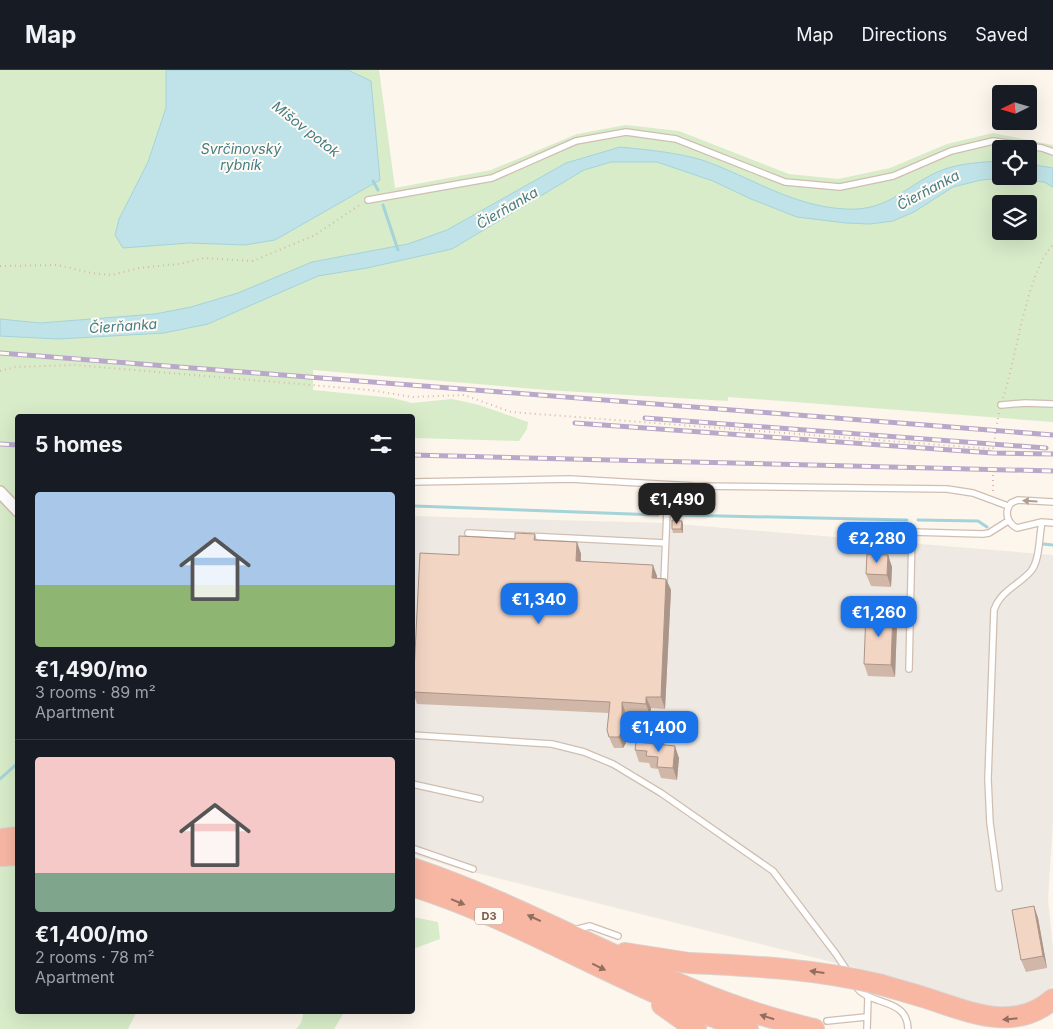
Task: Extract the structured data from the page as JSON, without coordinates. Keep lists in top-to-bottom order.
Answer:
{
  "streets": {
    "highway": ["D3"]
  },
  "water": ["Mišov potok", "Svrčinovský rybník", "Čierňanka"],
  "north": "left",
  "page": {
    "header": "Map",
    "nav": ["Map", "Directions", "Saved"],
    "heading": "5 homes",
    "list": [
      {
        "name": "€1,490/mo",
        "note": "3 rooms · 89 m² · Apartment"
      },
      {
        "name": "€1,400/mo",
        "note": "2 rooms · 78 m² · Apartment"
      }
    ],
    "price": [
      "€1,490",
      "€2,280",
      "€1,340",
      "€1,260",
      "€1,400"
    ]
  }
}
